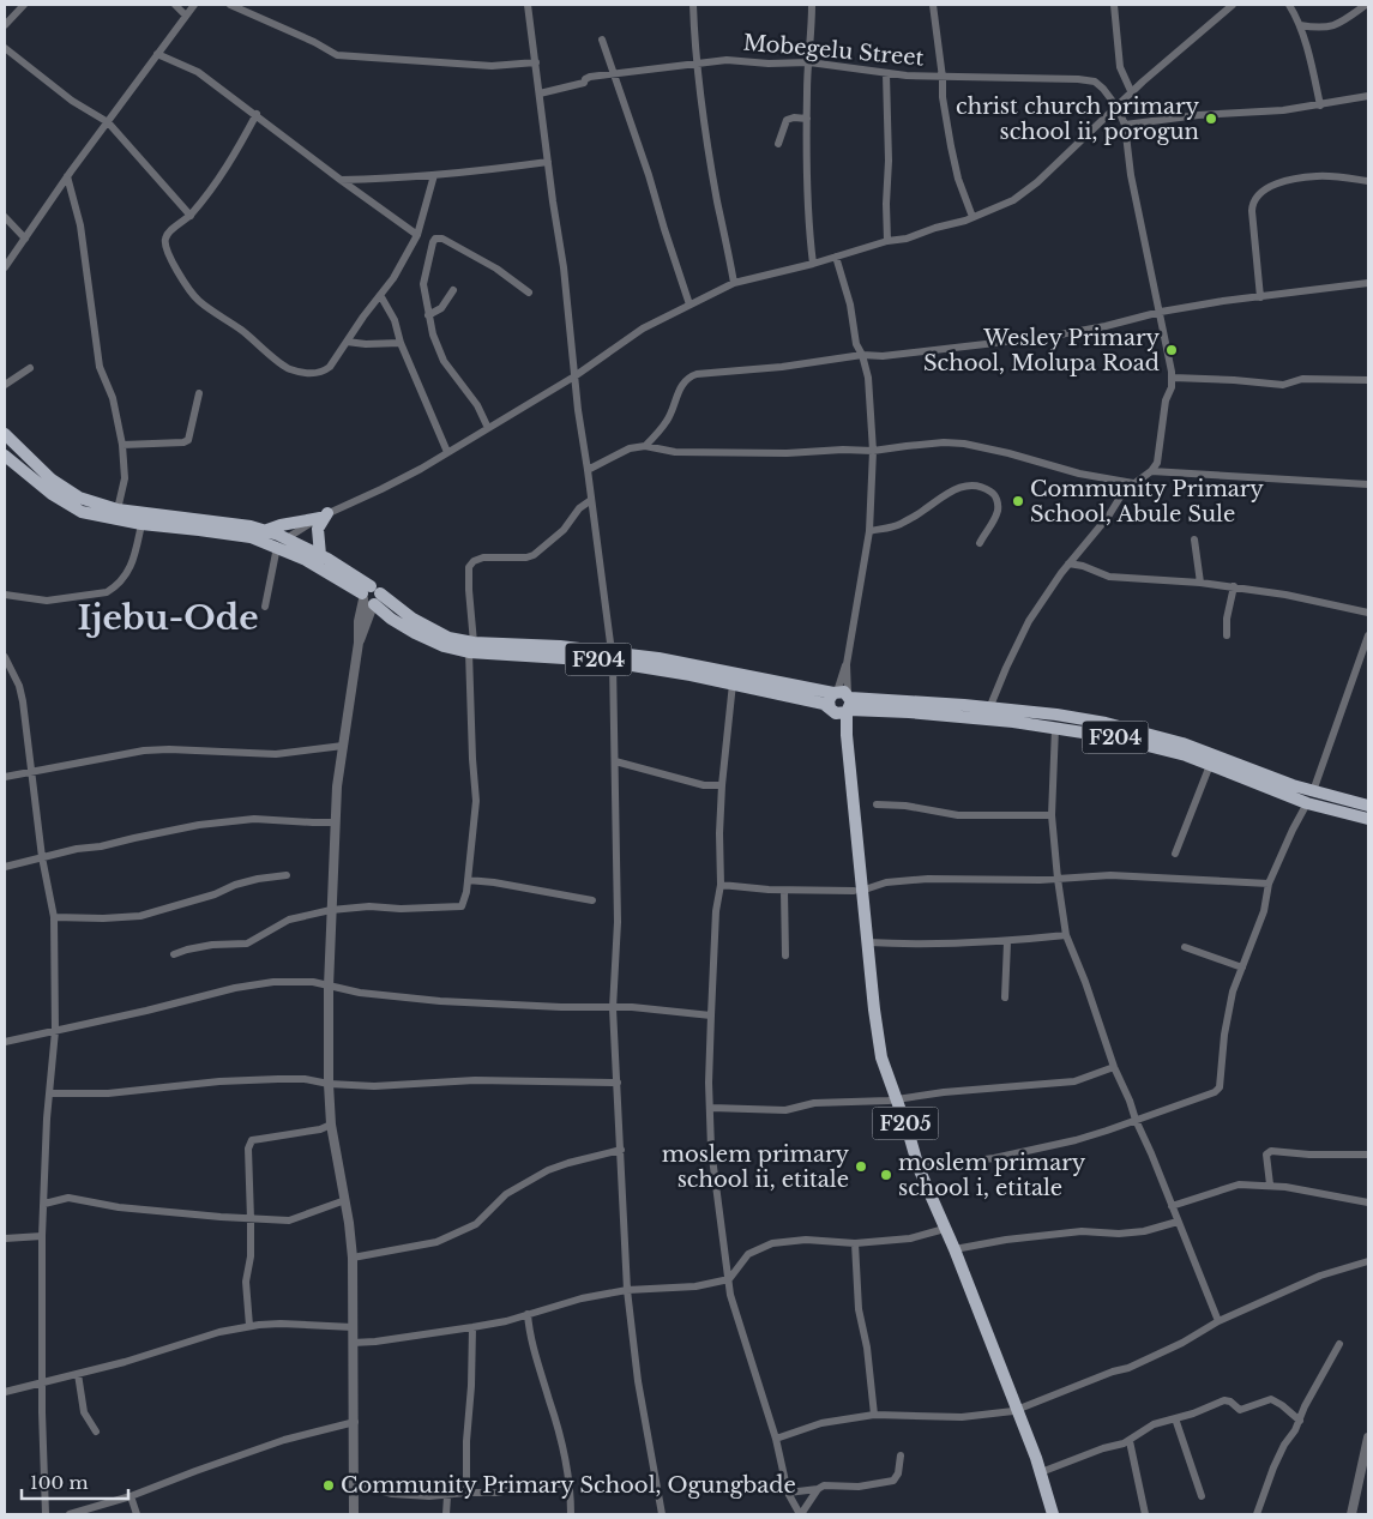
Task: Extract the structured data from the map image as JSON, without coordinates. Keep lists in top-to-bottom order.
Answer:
{
  "streets": {
    "main road": ["F204", "F205"],
    "street": ["Mobegelu Street"]
  },
  "crossings": [
    ["F204", "F205"]
  ],
  "districts": ["Ijebu-Ode"],
  "places": [
    "christ church primary school ii, porogun",
    "Wesley Primary School, Molupa Road",
    "Community Primary School, Abule Sule",
    "moslem primary school ii, etitale",
    "moslem primary school i, etitale",
    "Community Primary School, Ogungbade"
  ],
  "scale_bar": "100 m"
}
